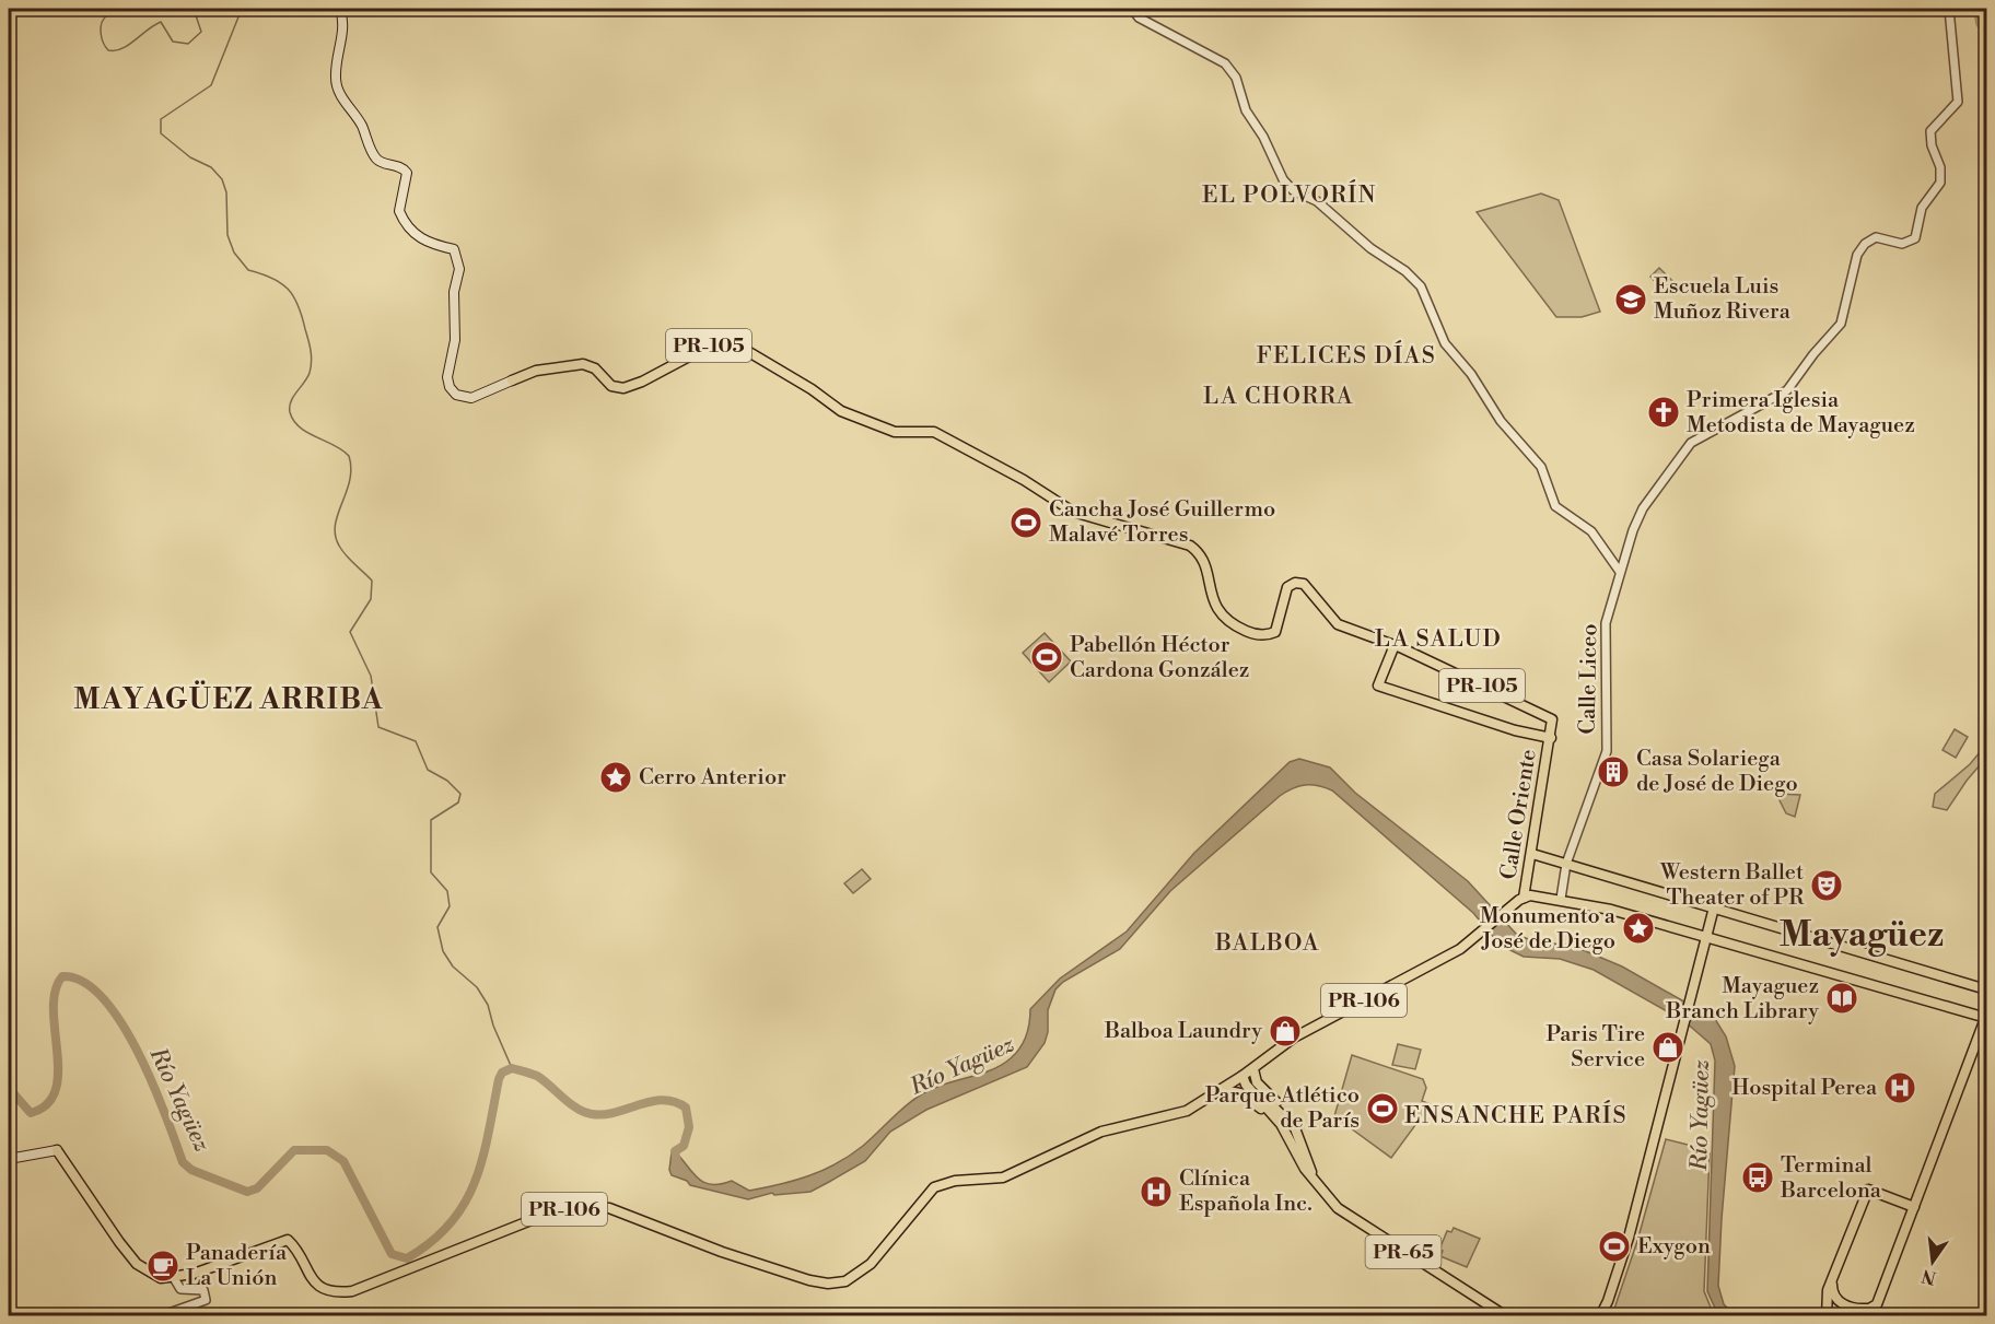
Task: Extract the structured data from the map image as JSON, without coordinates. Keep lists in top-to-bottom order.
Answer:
{
  "streets": {
    "main road": [
      "PR-105",
      "Calle Oriente",
      "PR-106",
      "PR-65"
    ],
    "street": ["Calle Liceo"]
  },
  "crossings": [
    ["PR-105", "Calle Oriente"],
    ["Calle Oriente", "PR-106"],
    ["PR-106", "PR-65"]
  ],
  "districts": [
    "EL POLVORÍN",
    "FELICES DÍAS",
    "LA CHORRA",
    "LA SALUD",
    "MAYAGÜEZ ARRIBA",
    "Mayagüez",
    "BALBOA",
    "ENSANCHE PARÍS"
  ],
  "water": ["Río Yagüez"],
  "places": {
    "school or university": ["Escuela Luis Muñoz Rivera"],
    "church": ["Primera Iglesia Metodista de Mayaguez"],
    "sports": [
      "Cancha José Guillermo Malavé Torres",
      "Pabellón Héctor Cardona González",
      "Parque Atlético de París",
      "Exygon"
    ],
    "building": ["Casa Solariega de José de Diego"],
    "place": ["Cerro Anterior", "Monumento a José de Diego"],
    "theatre": ["Western Ballet Theater of PR"],
    "library": ["Mayaguez Branch Library"],
    "shop": ["Balboa Laundry", "Paris Tire Service"],
    "hospital": ["Hospital Perea", "Clínica Española Inc."],
    "bus stop": ["Terminal Barcelona"],
    "cafe": ["Panadería La Unión"]
  },
  "north": "bottom"
}
